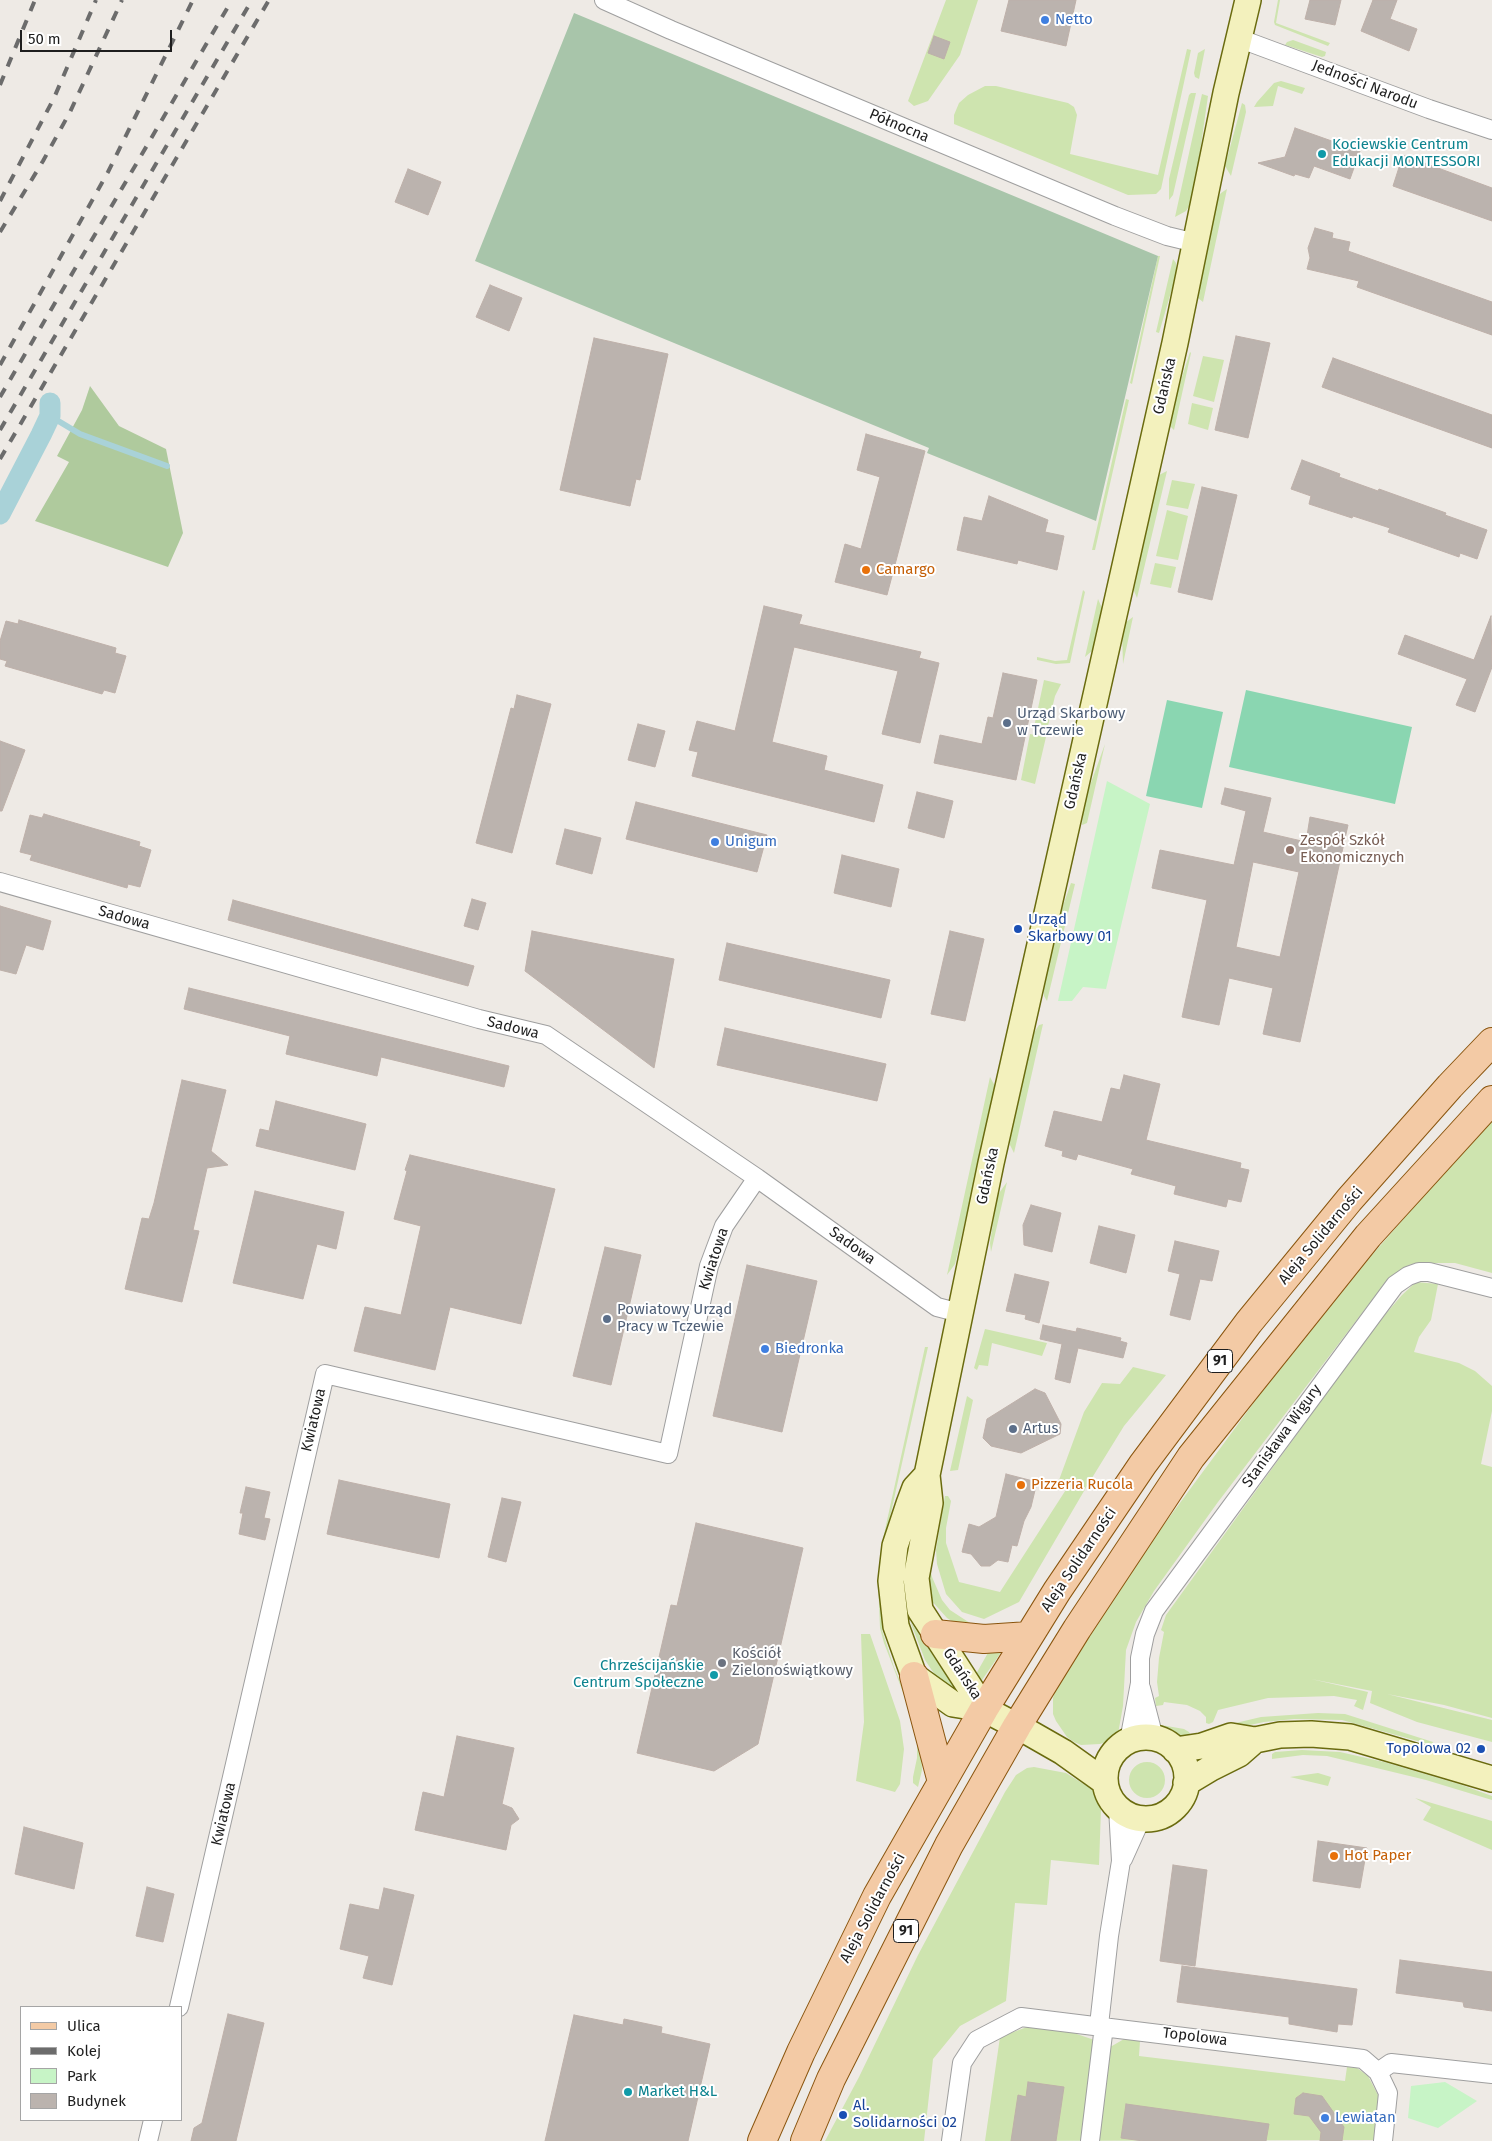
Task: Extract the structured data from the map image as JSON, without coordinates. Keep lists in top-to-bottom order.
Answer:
{
  "streets": {
    "main road": ["Aleja Solidarności", "91"],
    "street": [
      "Jedności Narodu",
      "Północna",
      "Gdańska",
      "Sadowa",
      "Kwiatowa",
      "Stanisława Wigury",
      "Topolowa"
    ]
  },
  "crossings": [
    ["Jedności Narodu", "Gdańska"],
    ["Północna", "Gdańska"],
    ["Gdańska", "Sadowa"],
    ["Gdańska", "Aleja Solidarności"],
    ["Sadowa", "Kwiatowa"]
  ],
  "places": [
    "Netto",
    "Kociewskie Centrum Edukacji MONTESSORI",
    "Camargo",
    "Urząd Skarbowy w Tczewie",
    "Unigum",
    "Zespół Szkół Ekonomicznych",
    "Urząd Skarbowy 01",
    "Powiatowy Urząd Pracy w Tczewie",
    "Biedronka",
    "Artus",
    "Pizzeria Rucola",
    "Kościół Zielonoświątkowy",
    "Chrześcijańskie Centrum Społeczne",
    "Topolowa 02",
    "Hot Paper",
    "Market H&L",
    "Al. Solidarności 02",
    "Lewiatan"
  ],
  "legend": [
    "Ulica",
    "Kolej",
    "Park",
    "Budynek"
  ],
  "scale_bar": "50 m"
}
